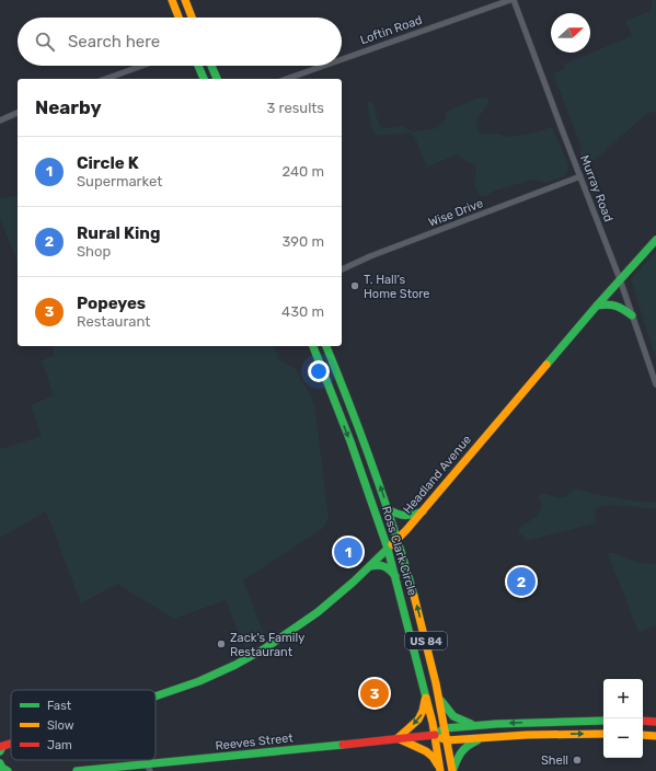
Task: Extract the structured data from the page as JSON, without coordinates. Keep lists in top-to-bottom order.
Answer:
{
  "streets": {
    "main road": [
      "Headland Avenue",
      "Ross Clark Circle",
      "US 84",
      "Reeves Street"
    ],
    "street": ["Loftin Road", "Murray Road", "Wise Drive"]
  },
  "crossings": [
    ["Murray Road", "Wise Drive"],
    ["Murray Road", "Headland Avenue"],
    ["Headland Avenue", "Ross Clark Circle"],
    ["Ross Clark Circle", "Reeves Street"]
  ],
  "places": ["T. Hall’s Home Store", "Zack's Family Restaurant", "Shell"],
  "legend": ["Fast", "Slow", "Jam"],
  "north": "right",
  "page": {
    "search": "Search here",
    "heading": ["Nearby", "3 results"],
    "list": [
      {
        "mark": "1",
        "name": "Circle K",
        "note": "Supermarket",
        "value": "240 m"
      },
      {
        "mark": "2",
        "name": "Rural King",
        "note": "Shop",
        "value": "390 m"
      },
      {
        "mark": "3",
        "name": "Popeyes",
        "note": "Restaurant",
        "value": "430 m"
      }
    ],
    "pins": ["1", "2", "3"],
    "map_buttons": ["+", "−"]
  }
}
